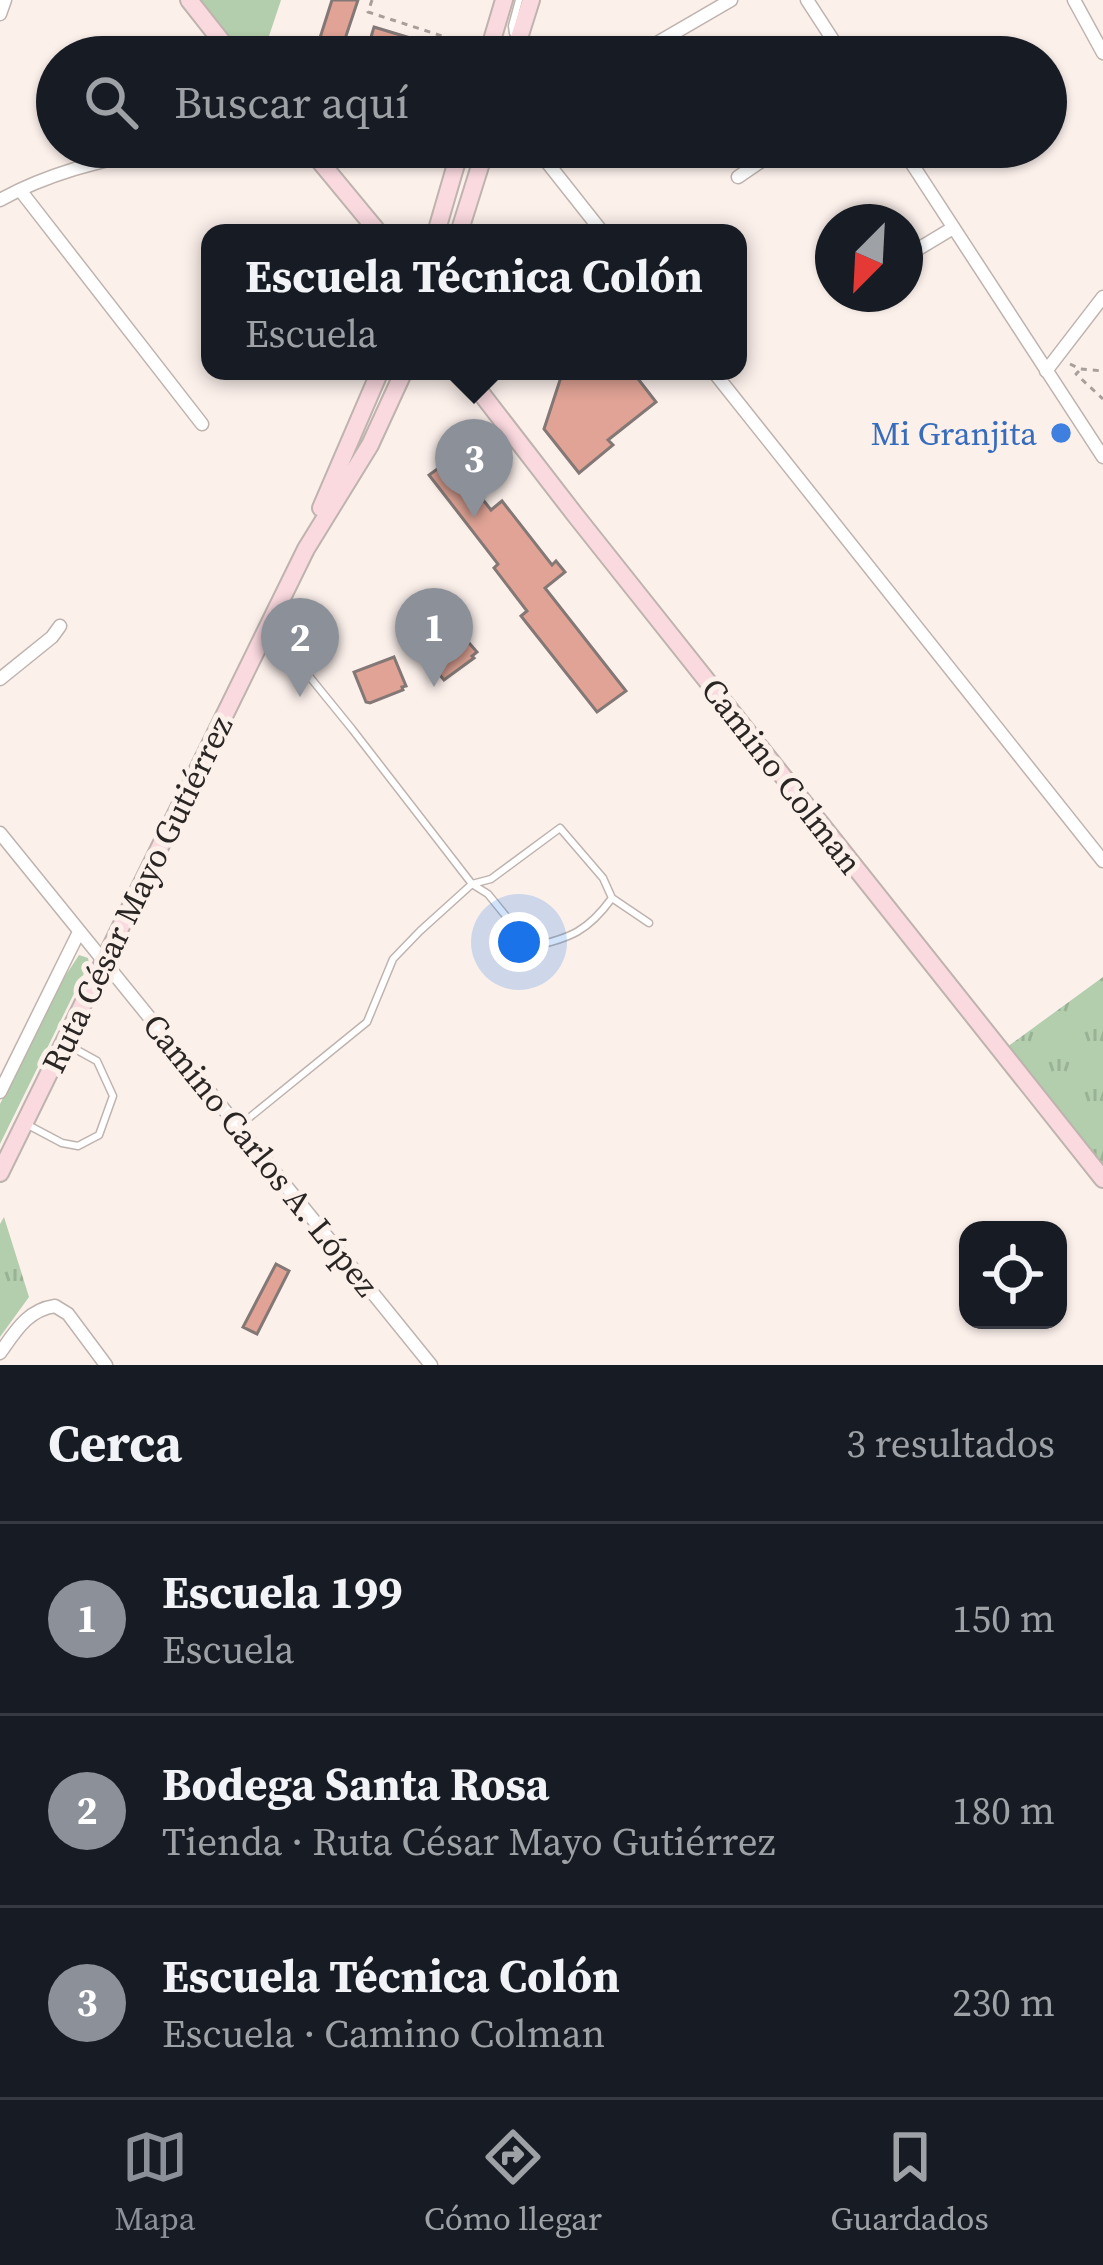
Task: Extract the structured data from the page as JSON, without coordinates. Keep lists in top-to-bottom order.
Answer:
{
  "streets": {
    "main road": ["Camino Colman", "Ruta César Mayo Gutiérrez"],
    "street": ["Camino Carlos A. López"]
  },
  "crossings": [
    ["Ruta César Mayo Gutiérrez", "Camino Carlos A. López"]
  ],
  "places": ["Mi Granjita"],
  "north": "bottom left",
  "page": {
    "search": "Buscar aquí",
    "popup": ["Escuela Técnica Colón", "Escuela"],
    "pins": ["3", "1", "2"],
    "heading": ["Cerca", "3 resultados"],
    "list": [
      {
        "mark": "1",
        "name": "Escuela 199",
        "note": "Escuela",
        "value": "150 m"
      },
      {
        "mark": "2",
        "name": "Bodega Santa Rosa",
        "note": "Tienda · Ruta César Mayo Gutiérrez",
        "value": "180 m"
      },
      {
        "mark": "3",
        "name": "Escuela Técnica Colón",
        "note": "Escuela · Camino Colman",
        "value": "230 m"
      }
    ],
    "nav": ["Mapa", "Cómo llegar", "Guardados"]
  }
}
